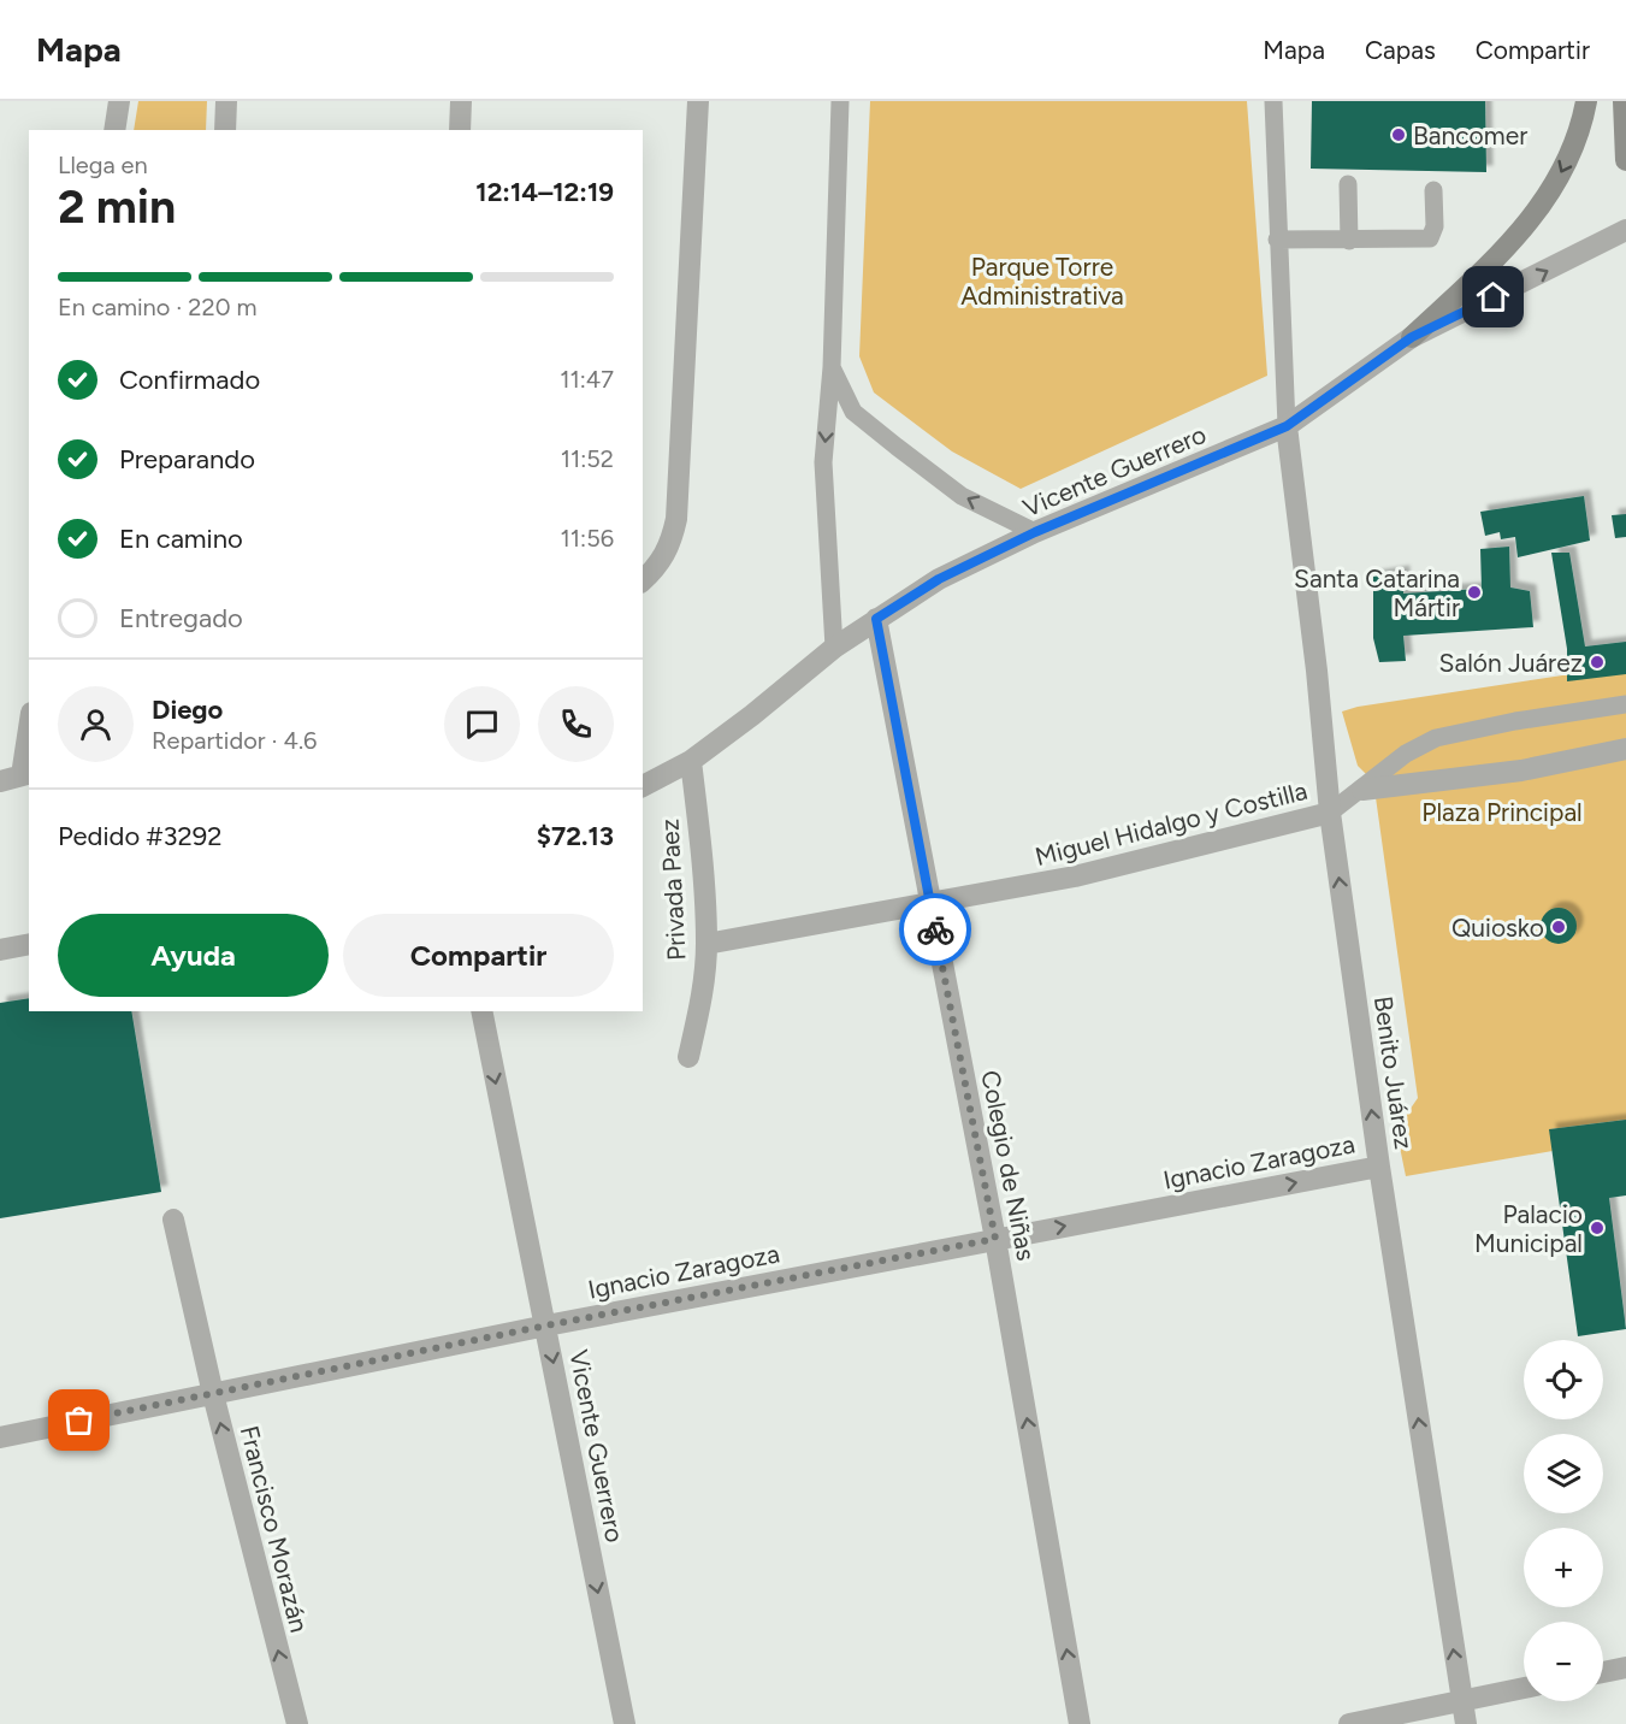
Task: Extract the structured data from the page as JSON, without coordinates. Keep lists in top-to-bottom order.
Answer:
{
  "streets": {
    "street": [
      "Vicente Guerrero",
      "Miguel Hidalgo y Costilla",
      "Privada Paez",
      "Benito Juárez",
      "Ignacio Zaragoza",
      "Colegio de Niñas",
      "Francisco Morazán"
    ]
  },
  "crossings": [
    ["Vicente Guerrero", "Privada Paez"],
    ["Vicente Guerrero", "Benito Juárez"],
    ["Vicente Guerrero", "Ignacio Zaragoza"],
    ["Vicente Guerrero", "Colegio de Niñas"],
    ["Miguel Hidalgo y Costilla", "Privada Paez"],
    ["Miguel Hidalgo y Costilla", "Benito Juárez"],
    ["Miguel Hidalgo y Costilla", "Colegio de Niñas"],
    ["Benito Juárez", "Ignacio Zaragoza"],
    ["Ignacio Zaragoza", "Colegio de Niñas"],
    ["Ignacio Zaragoza", "Francisco Morazán"]
  ],
  "one_way": ["Benito Juárez", "Colegio de Niñas", "Francisco Morazán"],
  "parks": ["Parque Torre Administrativa", "Plaza Principal"],
  "places": [
    "Bancomer",
    "Santa Catarina Mártir",
    "Salón Juárez",
    "Quiosko",
    "Palacio Municipal"
  ],
  "page": {
    "header": "Mapa",
    "nav": ["Mapa", "Capas", "Compartir"],
    "heading": ["2 min", "Llega en", "12:14–12:19"],
    "panel": [
      "Diego",
      "Repartidor · 4.6",
      "Pedido #3292",
      "$72.13"
    ],
    "bar": "En camino · 220 m",
    "list": [
      ["Confirmado", "11:47"],
      ["Preparando", "11:52"],
      ["En camino", "11:56"],
      "Entregado"
    ],
    "buttons": ["Ayuda", "Compartir"],
    "map_buttons": ["+", "−"]
  }
}
